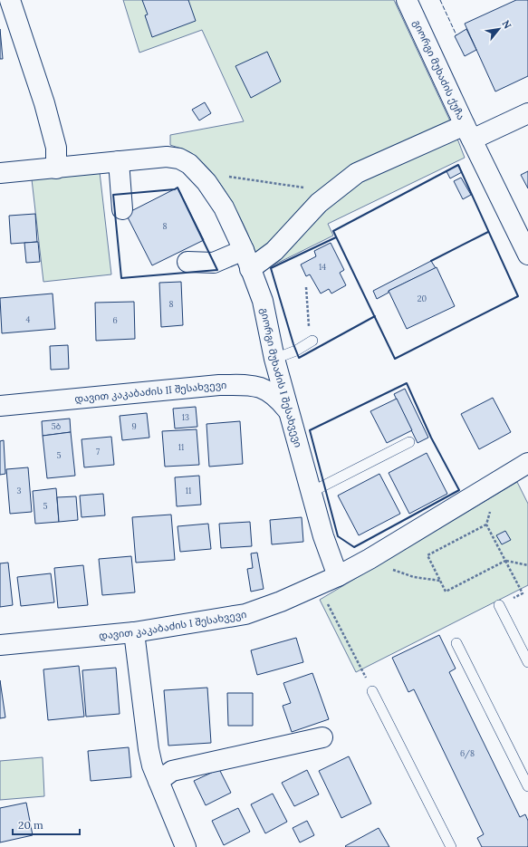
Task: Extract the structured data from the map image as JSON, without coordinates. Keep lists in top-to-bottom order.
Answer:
{
  "streets": {
    "street": [
      "გიორგი მუხაძის ქუჩა",
      "გიორგი მუხაძის I შესახვევი",
      "დავით კაკაბაძის II შესახვევი",
      "დავით კაკაბაძის I შესახვევი"
    ]
  },
  "crossings": [
    ["გიორგი მუხაძის I შესახვევი", "დავით კაკაბაძის II შესახვევი"],
    ["გიორგი მუხაძის I შესახვევი", "დავით კაკაბაძის I შესახვევი"]
  ],
  "house_numbers": [
    "8",
    "14",
    "20",
    "8",
    "4",
    "6",
    "13",
    "5ბ",
    "9",
    "11",
    "7",
    "5",
    "3",
    "11",
    "5",
    "6/8"
  ],
  "scale_bar": "20 m",
  "north": "top right"
}
